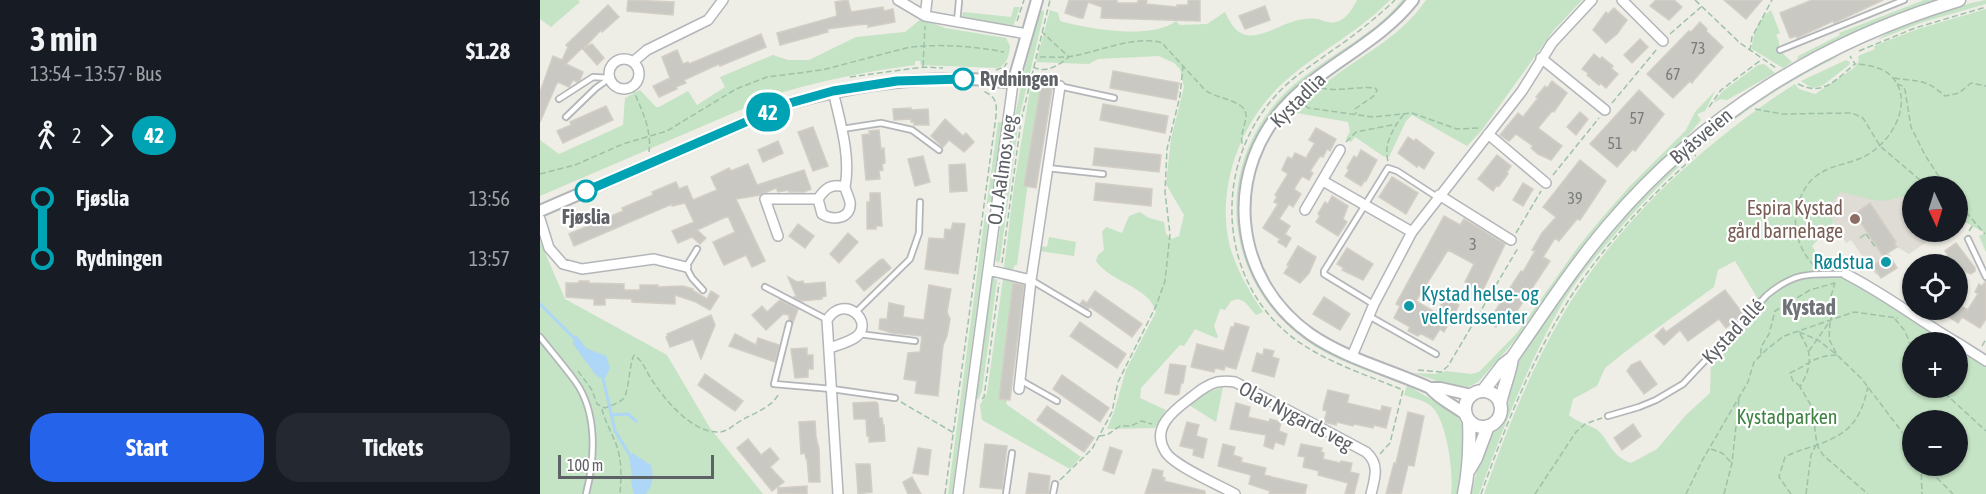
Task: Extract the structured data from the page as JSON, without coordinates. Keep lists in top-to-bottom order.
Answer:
{
  "streets": {
    "main road": ["Byåsveien"],
    "street": [
      "Kystadlia",
      "O.J. Aalmos veg",
      "Kystad allé",
      "Olav Nygards veg"
    ]
  },
  "crossings": [
    ["Kystadlia", "Byåsveien"]
  ],
  "districts": ["Kystad"],
  "parks": ["Kystadparken"],
  "places": [
    "Rydningen",
    "Fjøslia",
    "Espira Kystad gård barnehage",
    "Rødstua",
    "Kystad helse- og velferdssenter"
  ],
  "lines": ["bus line 42"],
  "house_numbers": [
    "73",
    "67",
    "57",
    "51",
    "39",
    "3"
  ],
  "scale_bar": "100 m",
  "north": "bottom",
  "page": {
    "heading": ["3 min", "13:54 – 13:57 · Bus", "$1.28"],
    "on_map": "42",
    "legs": ["2", "42"],
    "list": [
      {
        "name": "Fjøslia",
        "value": "13:56"
      },
      {
        "name": "Rydningen",
        "value": "13:57"
      }
    ],
    "map_buttons": ["+", "−"],
    "buttons": ["Start", "Tickets"],
    "scale": "100 m"
  }
}
